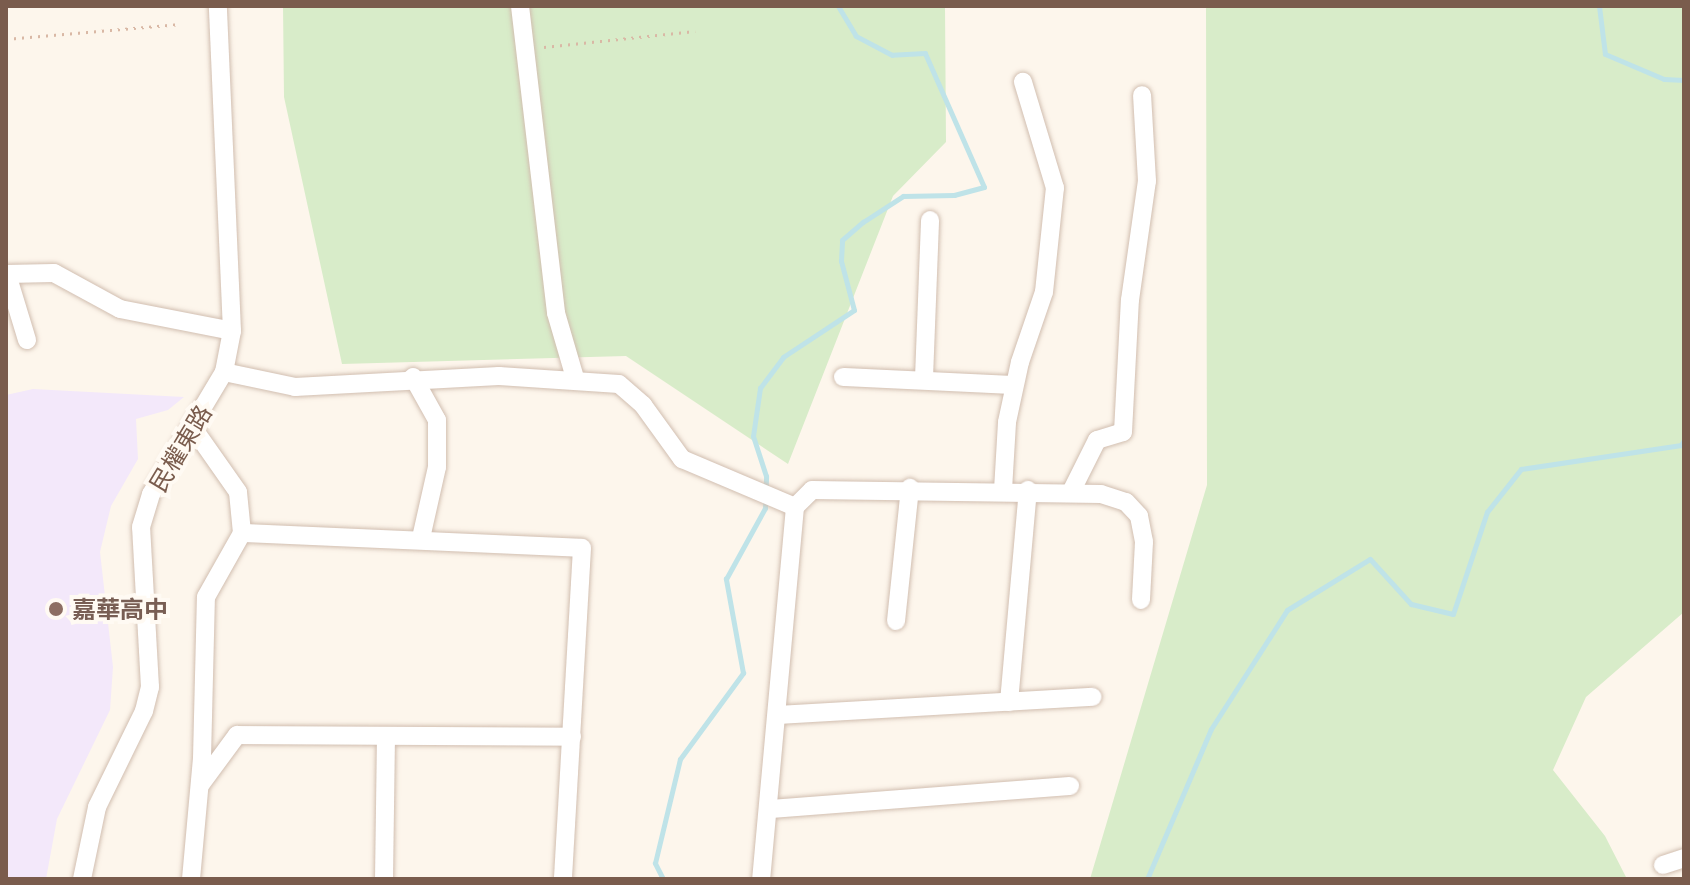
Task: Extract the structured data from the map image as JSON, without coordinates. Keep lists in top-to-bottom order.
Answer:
{
  "streets": {
    "street": ["民權東路"]
  },
  "places": ["嘉華高中"]
}
